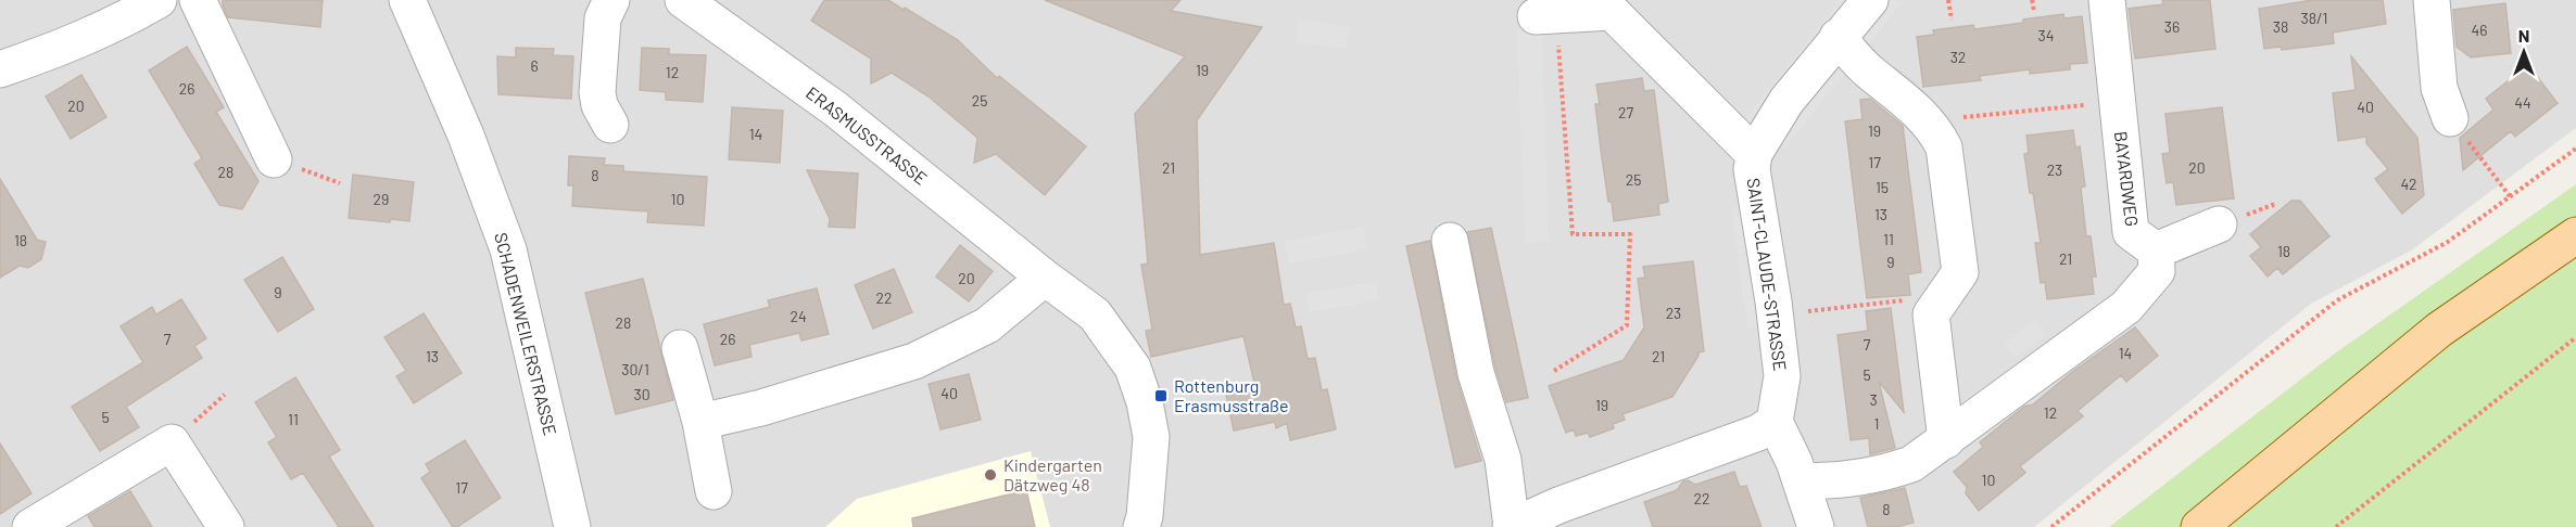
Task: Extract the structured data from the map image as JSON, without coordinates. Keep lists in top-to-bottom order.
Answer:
{
  "streets": {
    "street": [
      "ERASMUSSTRASSE",
      "BAYARDWEG",
      "SAINT-CLAUDE-STRASSE",
      "SCHADENWEILERSTRASSE"
    ]
  },
  "places": {
    "transit": ["Rottenburg Erasmusstraße"],
    "other": ["Kindergarten Dätzweg 48"]
  },
  "house_numbers": [
    "38/1",
    "36",
    "38",
    "46",
    "34",
    "32",
    "6",
    "19",
    "12",
    "26",
    "25",
    "44",
    "20",
    "40",
    "27",
    "19",
    "14",
    "17",
    "21",
    "20",
    "23",
    "28",
    "8",
    "25",
    "42",
    "15",
    "29",
    "10",
    "13",
    "11",
    "18",
    "18",
    "21",
    "9",
    "20",
    "9",
    "22",
    "23",
    "24",
    "28",
    "7",
    "26",
    "7",
    "14",
    "13",
    "21",
    "30/1",
    "5",
    "40",
    "30",
    "3",
    "19",
    "12",
    "5",
    "11",
    "1",
    "10",
    "17",
    "22",
    "8"
  ],
  "north": "top"
}
